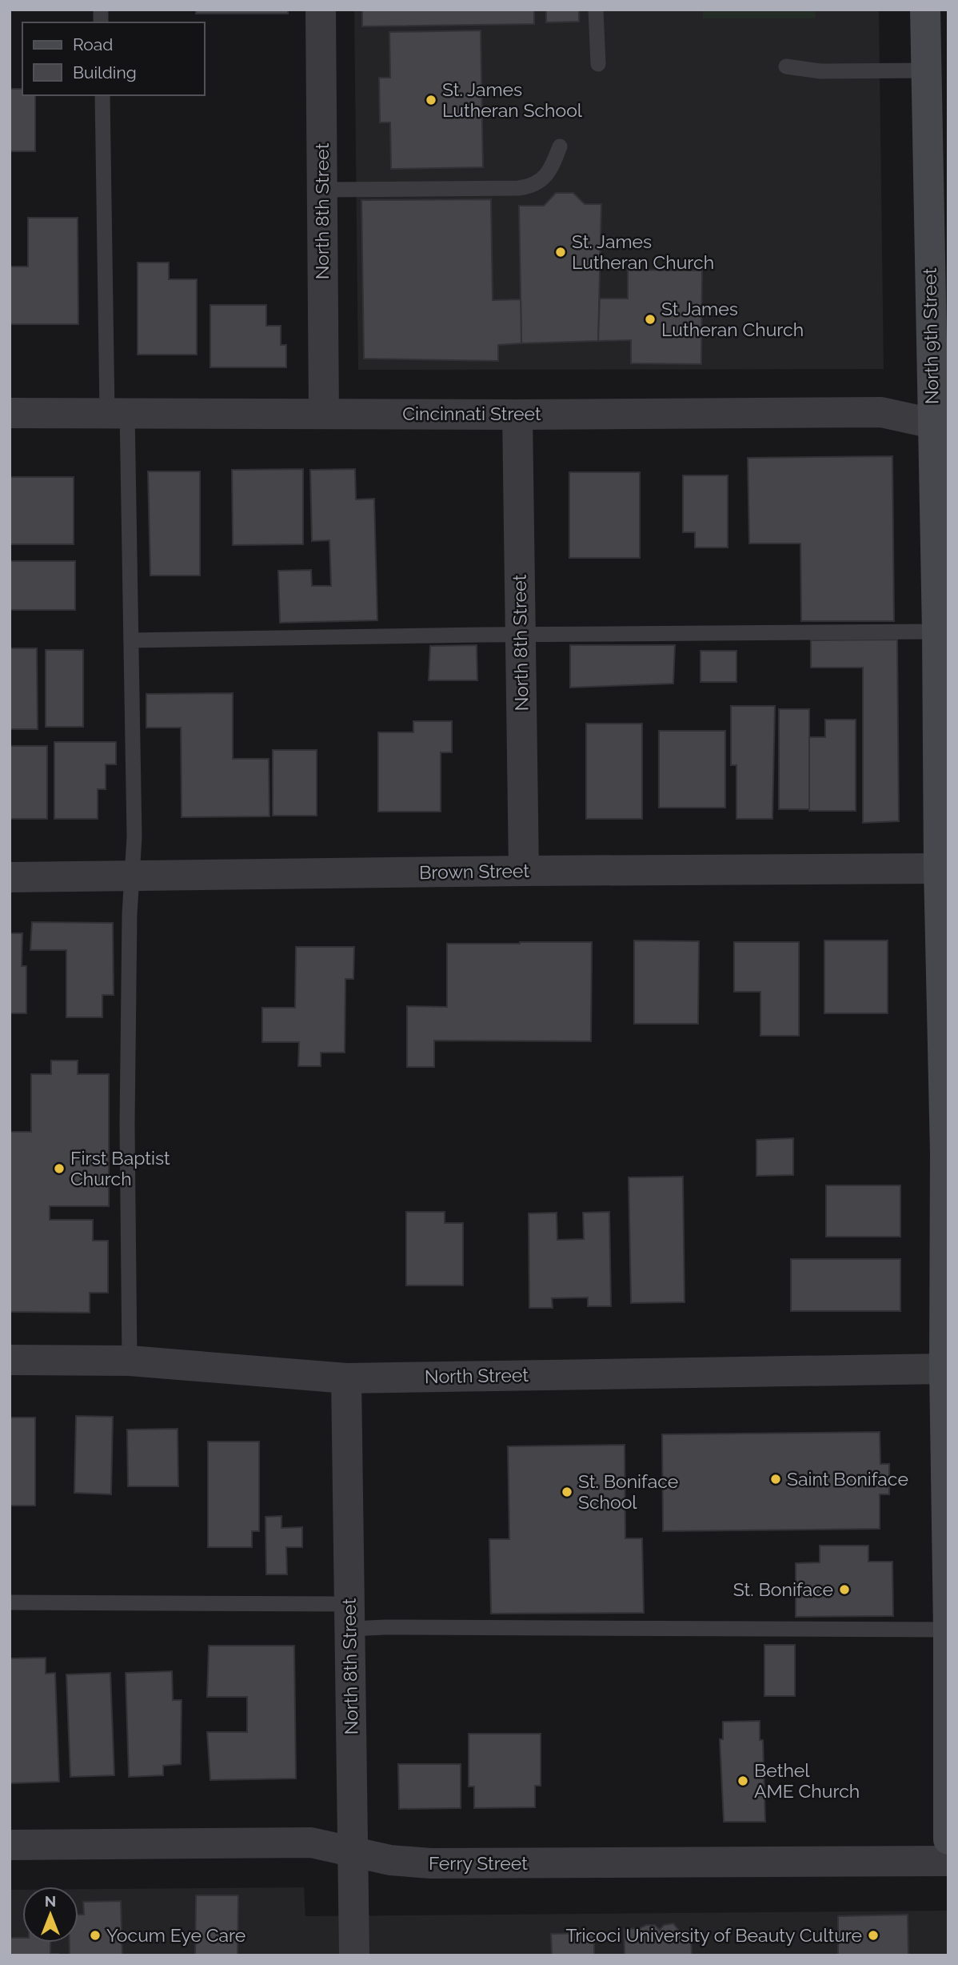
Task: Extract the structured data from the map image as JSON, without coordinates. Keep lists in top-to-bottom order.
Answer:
{
  "streets": {
    "main road": ["North 9th Street"],
    "street": [
      "North 8th Street",
      "Cincinnati Street",
      "Brown Street",
      "North Street",
      "Ferry Street"
    ]
  },
  "crossings": [
    ["North 8th Street", "Cincinnati Street"],
    ["North 8th Street", "Brown Street"],
    ["North 8th Street", "North Street"],
    ["North 8th Street", "Ferry Street"],
    ["North 9th Street", "Cincinnati Street"],
    ["North 9th Street", "Brown Street"],
    ["North 9th Street", "North Street"]
  ],
  "places": [
    "St. James Lutheran School",
    "St. James Lutheran Church",
    "St James Lutheran Church",
    "First Baptist Church",
    "Saint Boniface",
    "St. Boniface School",
    "St. Boniface",
    "Bethel AME Church",
    "Yocum Eye Care",
    "Tricoci University of Beauty Culture"
  ],
  "legend": ["Road", "Building"],
  "north": "top"
}
